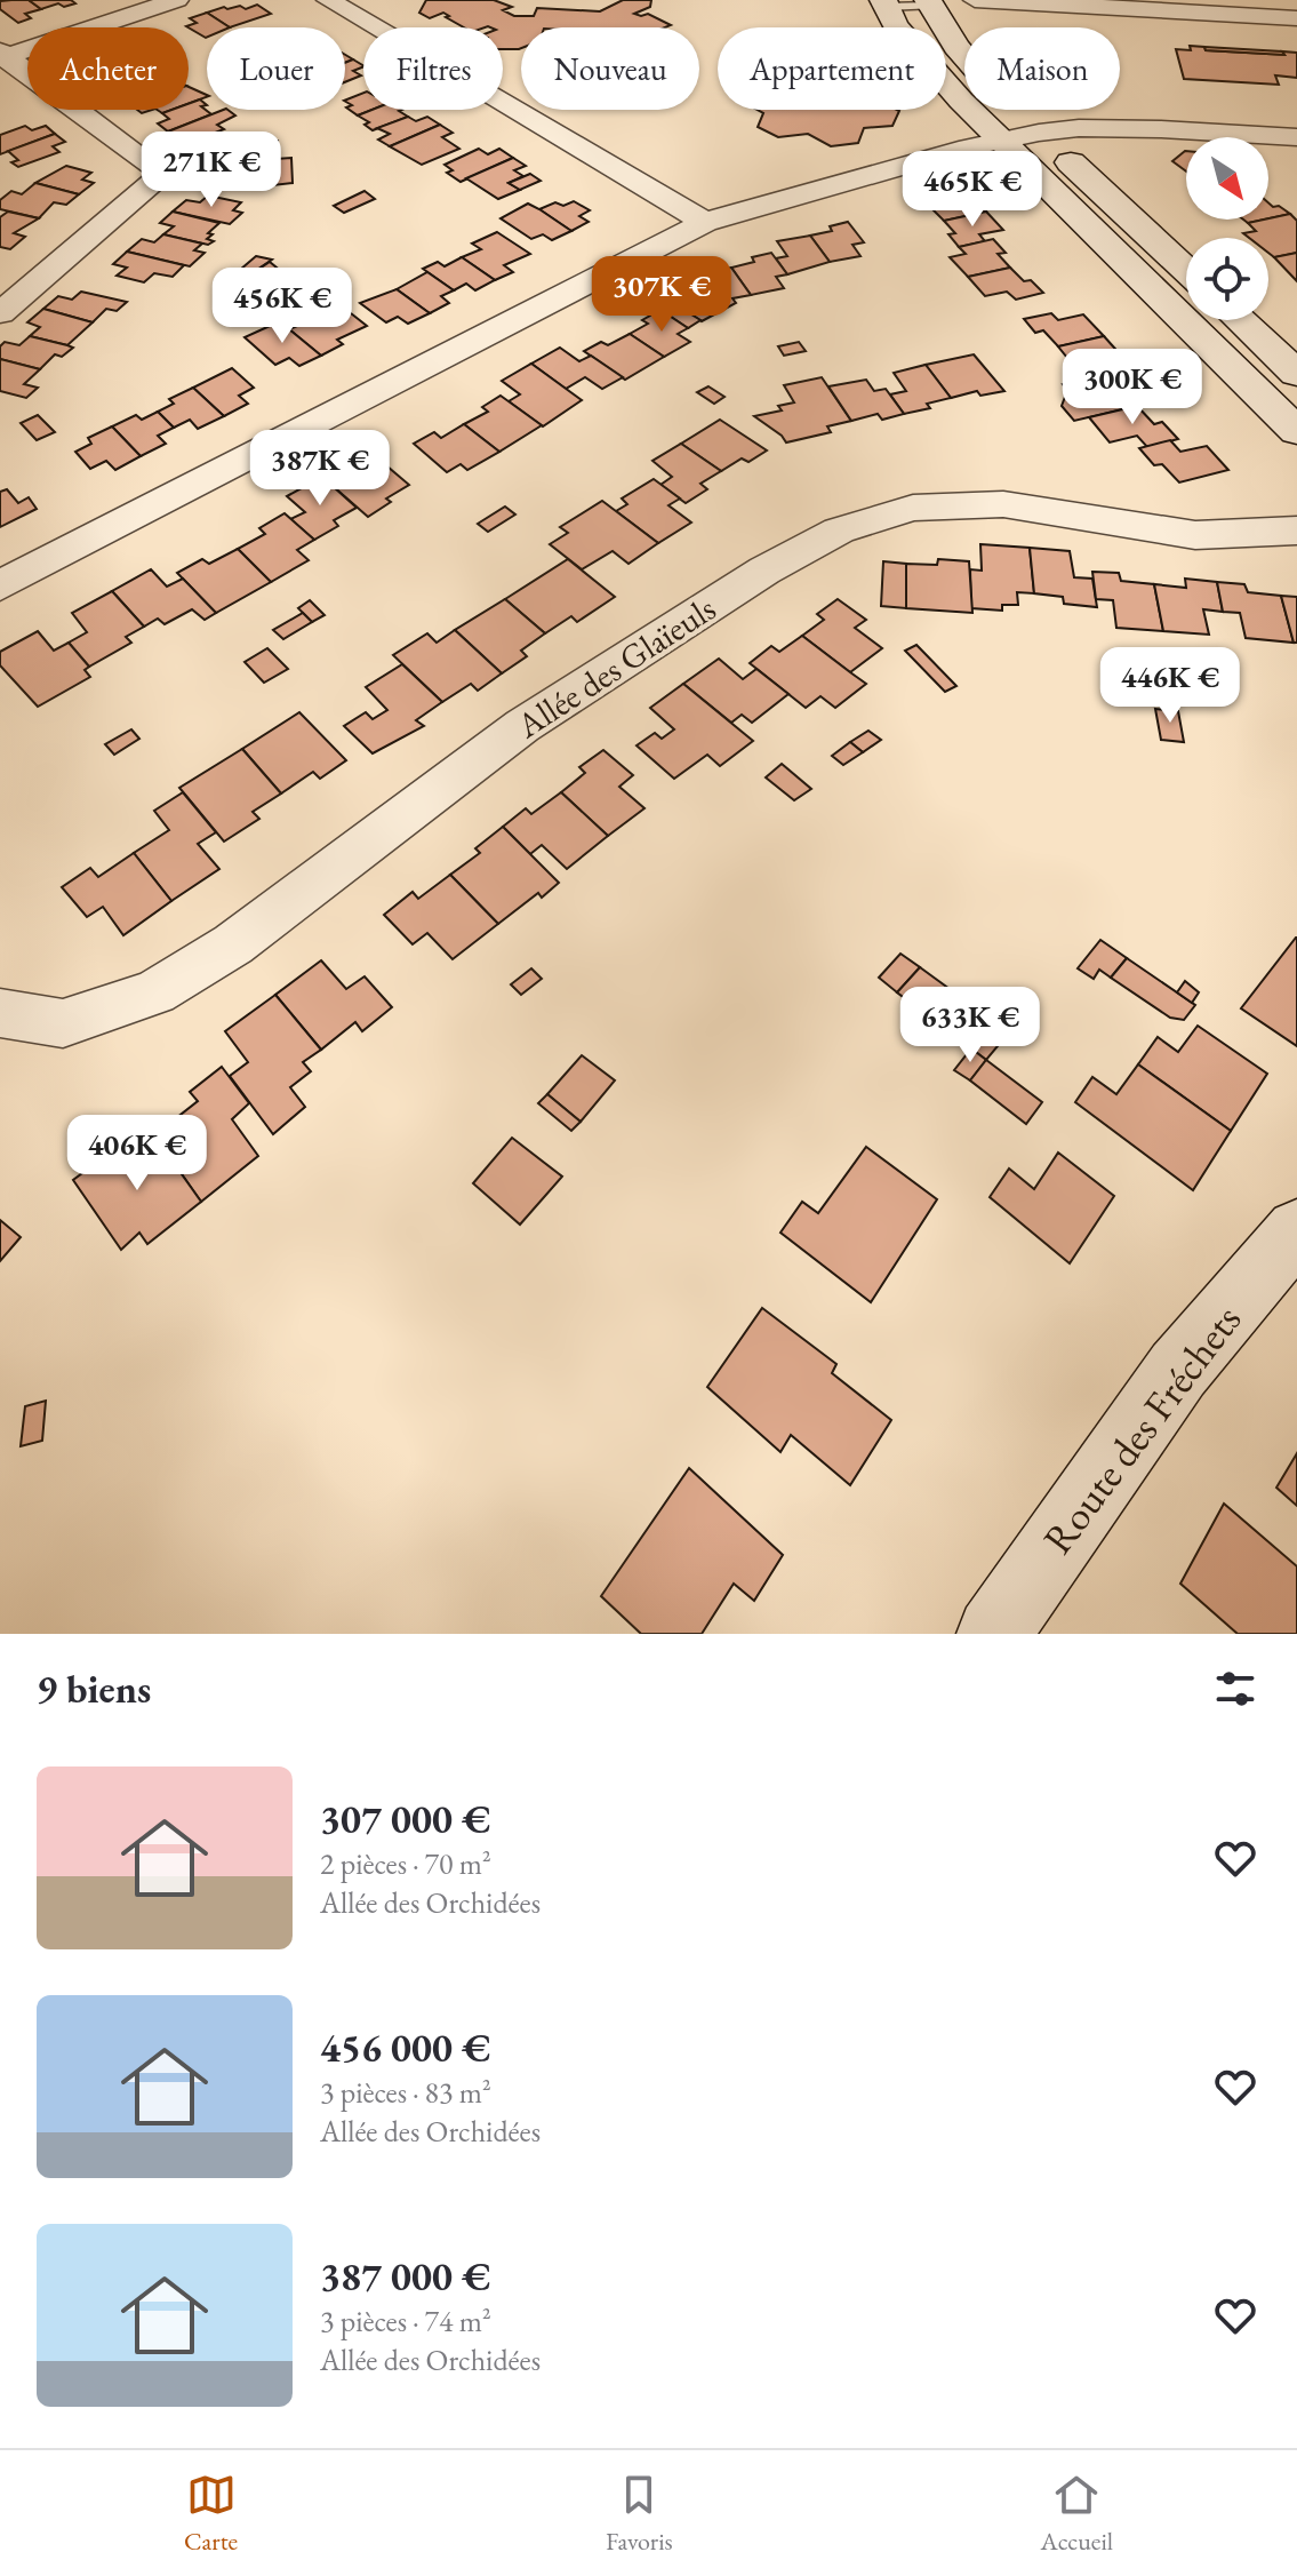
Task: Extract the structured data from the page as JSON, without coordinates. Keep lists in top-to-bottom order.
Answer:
{
  "streets": {
    "street": ["Allée des Glaïeuls", "Route des Fréchets"]
  },
  "north": "bottom right",
  "page": {
    "chip": [
      "Acheter",
      "Louer",
      "Filtres",
      "Nouveau",
      "Appartement",
      "Maison"
    ],
    "price": [
      "271K €",
      "465K €",
      "307K €",
      "456K €",
      "300K €",
      "387K €",
      "446K €",
      "633K €",
      "406K €"
    ],
    "heading": "9 biens",
    "list": [
      {
        "name": "307 000 €",
        "note": "2 pièces · 70 m² · Allée des Orchidées"
      },
      {
        "name": "456 000 €",
        "note": "3 pièces · 83 m² · Allée des Orchidées"
      },
      {
        "name": "387 000 €",
        "note": "3 pièces · 74 m² · Allée des Orchidées"
      }
    ],
    "tabs": ["Carte", "Favoris", "Accueil"]
  }
}
